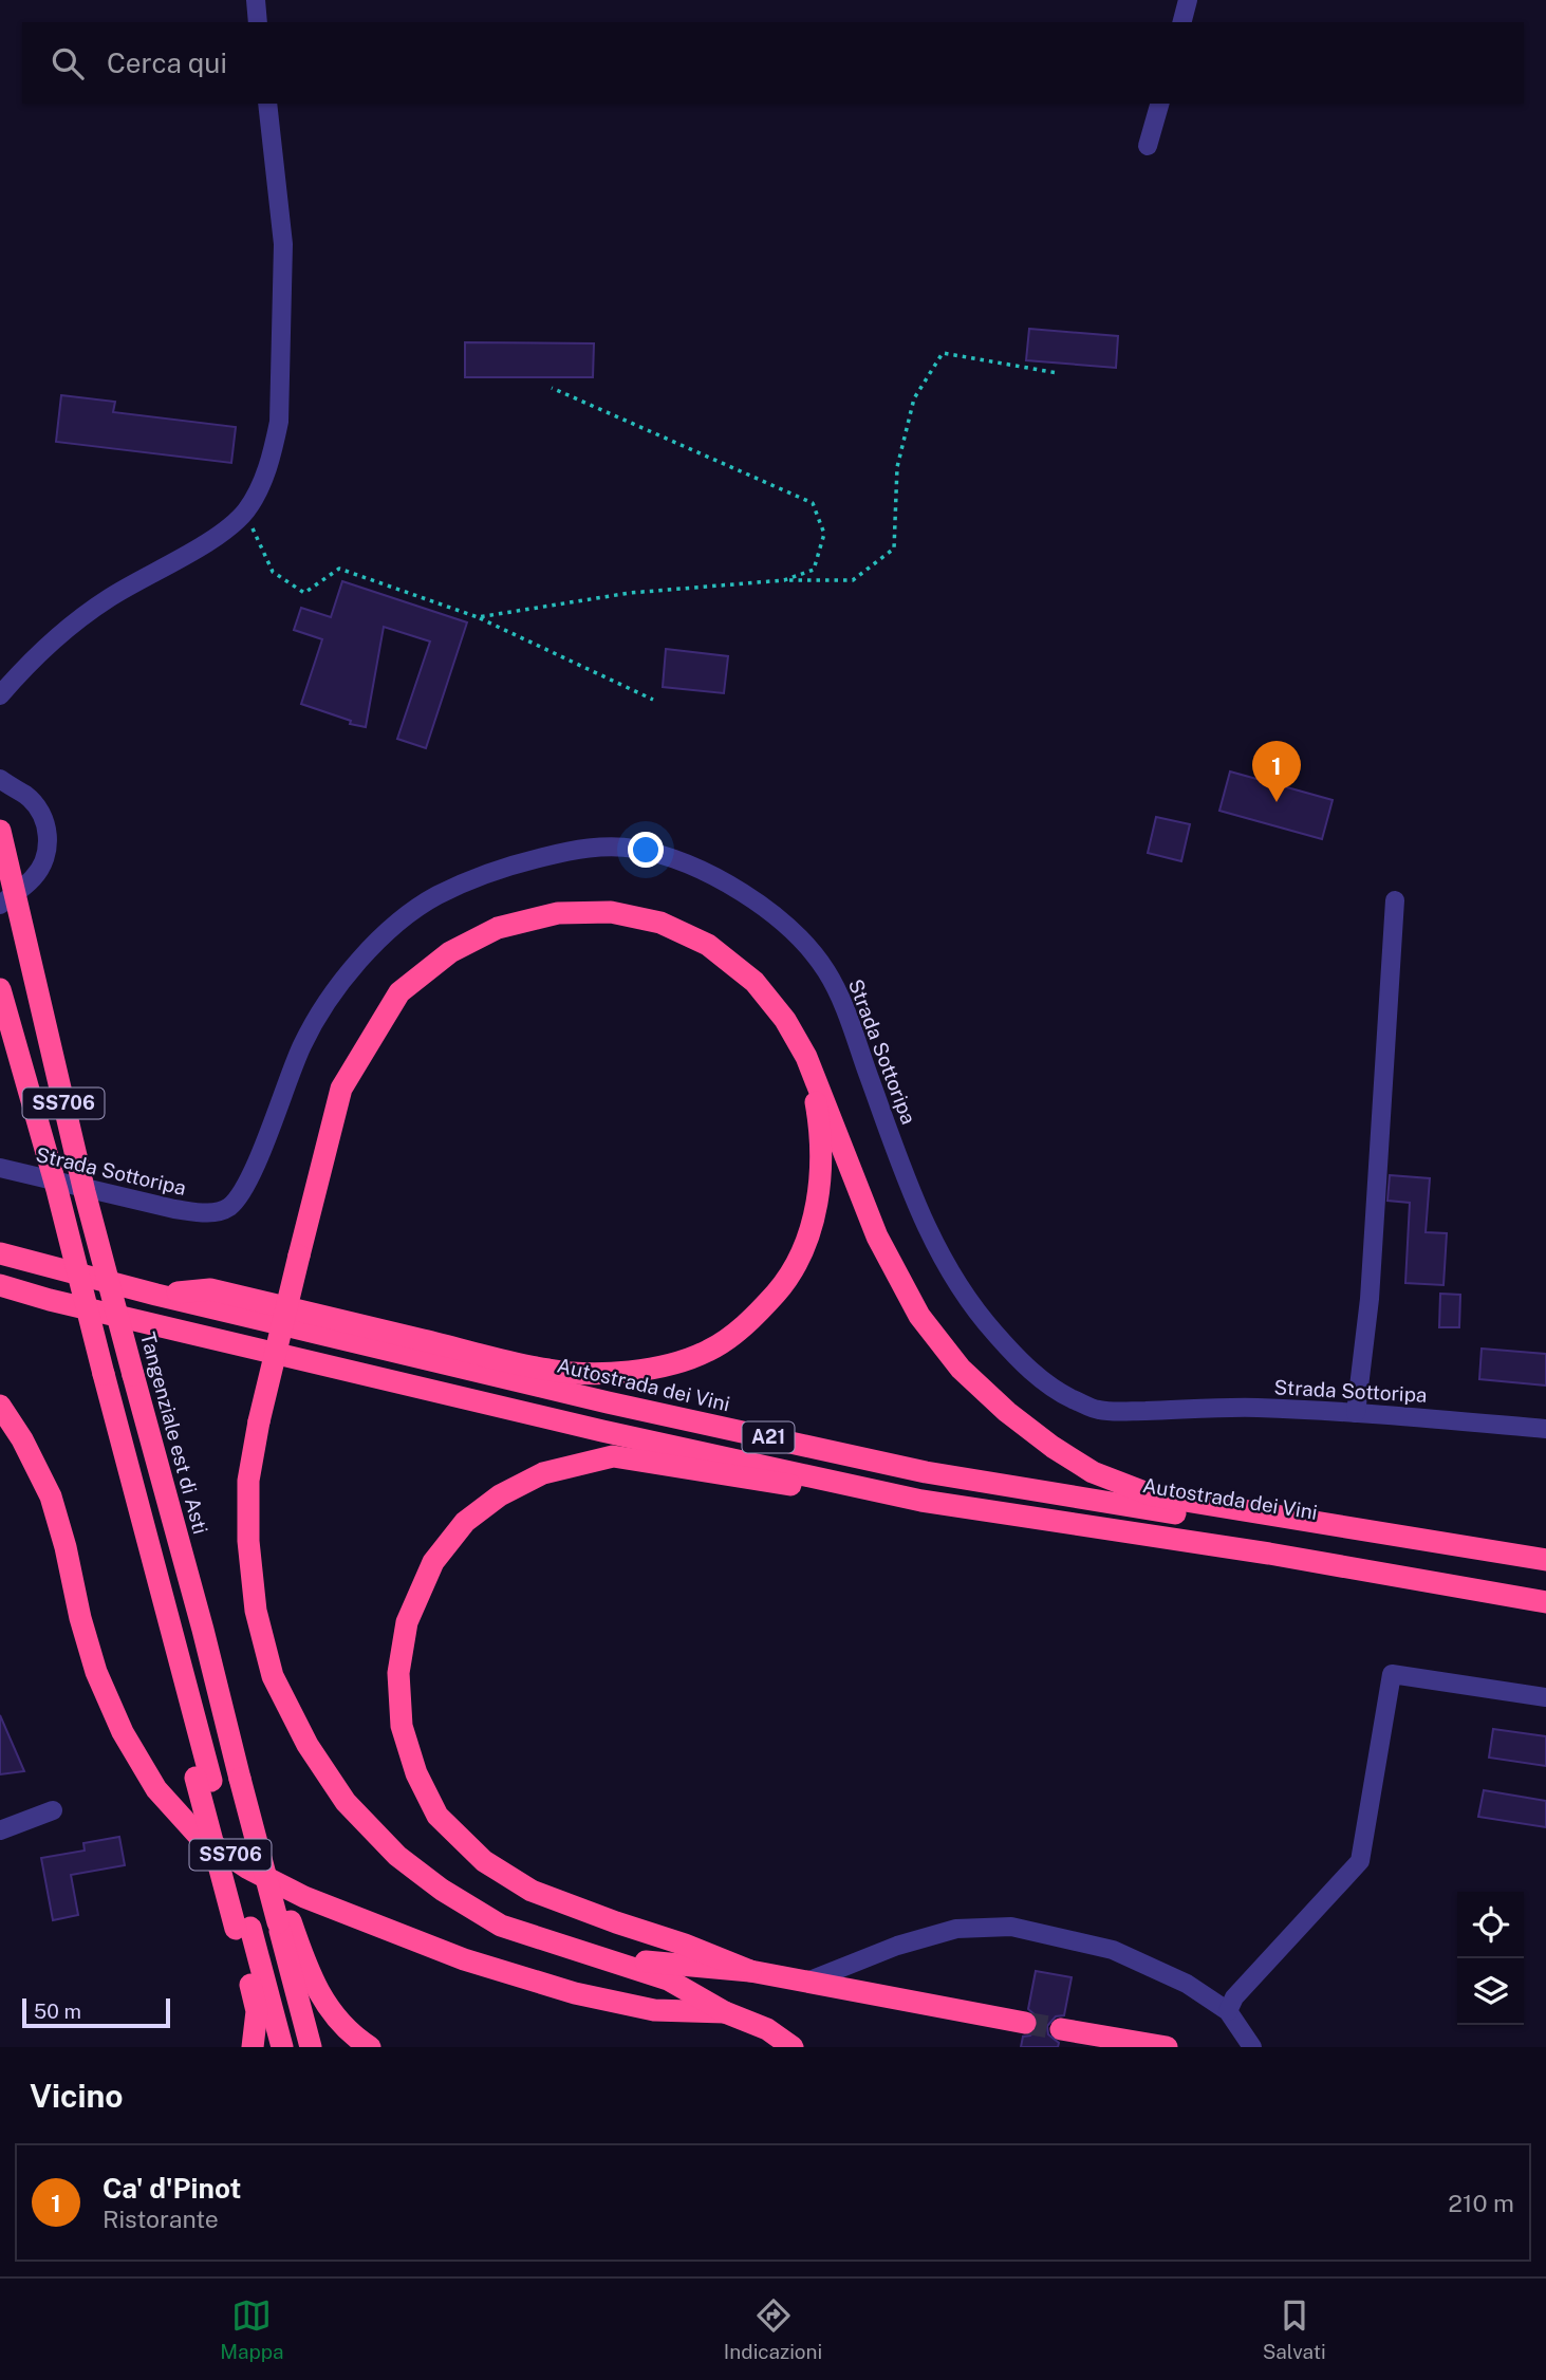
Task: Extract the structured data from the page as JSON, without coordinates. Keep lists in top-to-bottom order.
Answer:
{
  "streets": {
    "highway": [
      "SS706",
      "Autostrada dei Vini",
      "Tangenziale est di Asti",
      "A21"
    ],
    "street": ["Strada Sottoripa"]
  },
  "scale_bar": "50 m",
  "page": {
    "search": "Cerca qui",
    "pins": "1",
    "scale": "50 m",
    "heading": "Vicino",
    "list": [
      {
        "mark": "1",
        "name": "Ca' d'Pinot",
        "note": "Ristorante",
        "value": "210 m"
      }
    ],
    "nav": ["Mappa", "Indicazioni", "Salvati"]
  }
}
